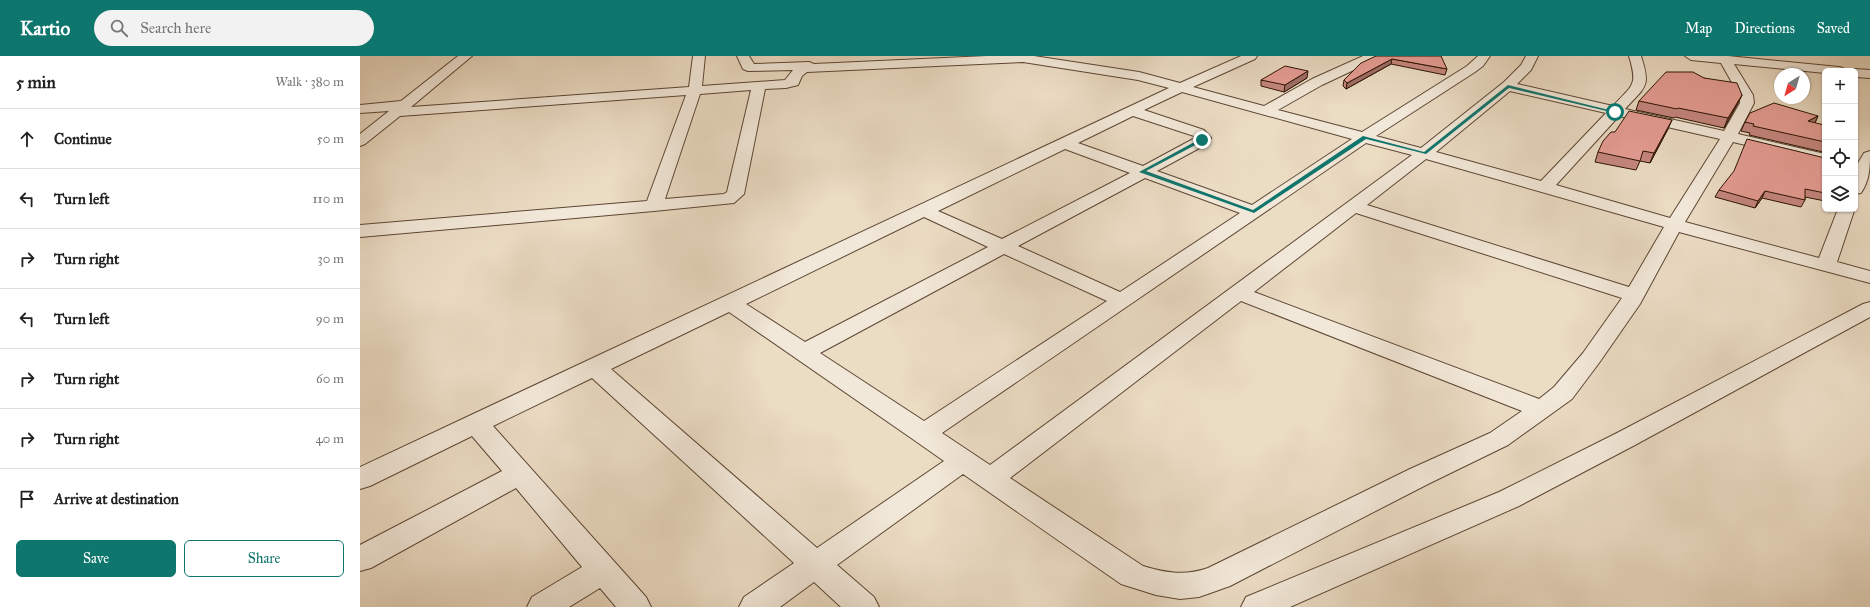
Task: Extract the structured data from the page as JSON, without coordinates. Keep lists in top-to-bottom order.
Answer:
{
  "north": "bottom left",
  "page": {
    "header": "Kartio",
    "search": "Search here",
    "nav": ["Map", "Directions", "Saved"],
    "heading": ["5 min", "Walk · 380 m"],
    "map_buttons": ["+", "−"],
    "list": [
      ["Continue", "50 m"],
      ["Turn left", "110 m"],
      ["Turn right", "30 m"],
      ["Turn left", "90 m"],
      ["Turn right", "60 m"],
      ["Turn right", "40 m"],
      "Arrive at destination"
    ],
    "buttons": ["Save", "Share"]
  }
}
